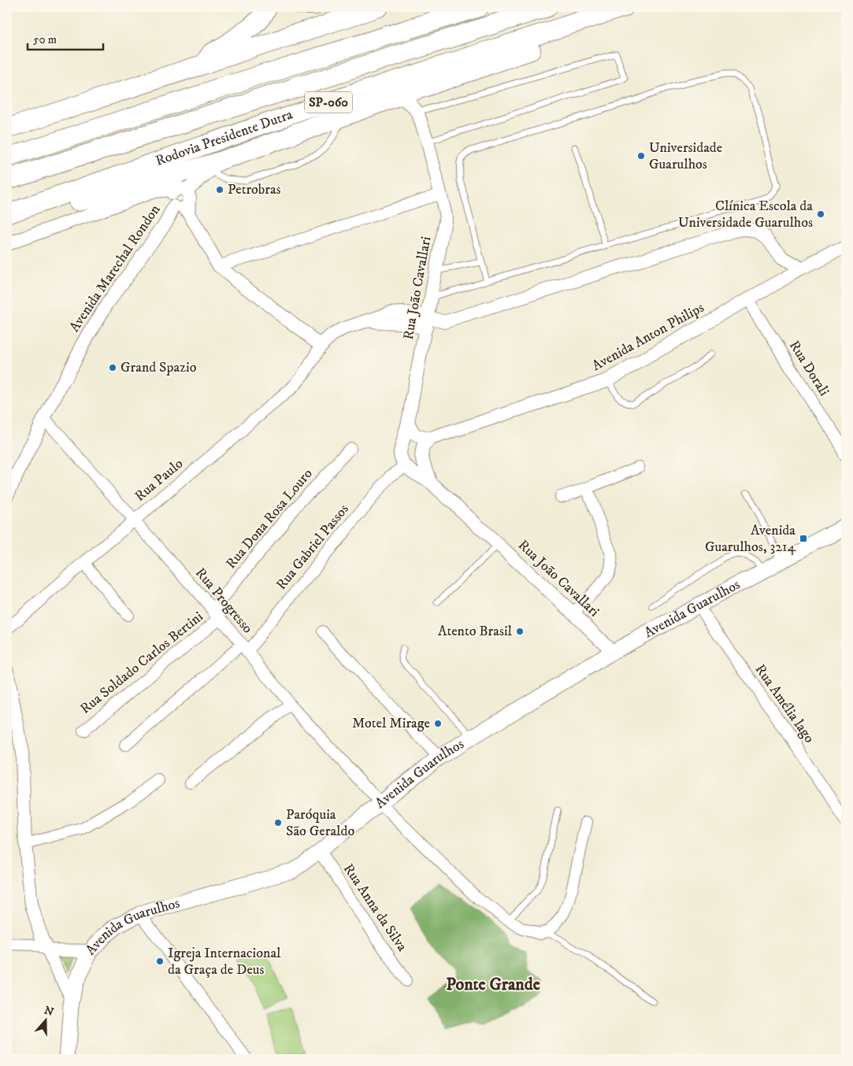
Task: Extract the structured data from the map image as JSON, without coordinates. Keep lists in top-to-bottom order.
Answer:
{
  "streets": {
    "highway": ["SP-060", "Rodovia Presidente Dutra"],
    "main road": ["Avenida Guarulhos"],
    "street": [
      "Avenida Marechal Rondon",
      "Rua João Cavallari",
      "Avenida Anton Philips",
      "Rua Dorali",
      "Rua Paulo",
      "Rua Dona Rosa Louro",
      "Rua Gabriel Passos",
      "Rua Progresso",
      "Rua Soldado Carlos Bertini",
      "Rua Amélia lago",
      "Rua Anna da Silva"
    ]
  },
  "crossings": [
    ["Avenida Marechal Rondon", "Rua Progresso"],
    ["Rua João Cavallari", "Rua Gabriel Passos"],
    ["Rua João Cavallari", "Avenida Guarulhos"],
    ["Avenida Anton Philips", "Rua Dorali"],
    ["Rua Paulo", "Rua Progresso"],
    ["Rua Dona Rosa Louro", "Rua Progresso"],
    ["Rua Dona Rosa Louro", "Rua Soldado Carlos Bertini"],
    ["Rua Gabriel Passos", "Rua Progresso"],
    ["Rua Progresso", "Avenida Guarulhos"],
    ["Rua Progresso", "Rua Soldado Carlos Bertini"],
    ["Avenida Guarulhos", "Rua Amélia lago"],
    ["Avenida Guarulhos", "Rua Anna da Silva"]
  ],
  "districts": ["Ponte Grande"],
  "places": {
    "other": [
      "Universidade Guarulhos",
      "Petrobras",
      "Clínica Escola da Universidade Guarulhos",
      "Grand Spazio",
      "Atento Brasil",
      "Motel Mirage",
      "Paróquia São Geraldo",
      "Igreja Internacional da Graça de Deus"
    ],
    "transit": ["Avenida Guarulhos, 3214"]
  },
  "scale_bar": "50 m",
  "north": "top"
}
